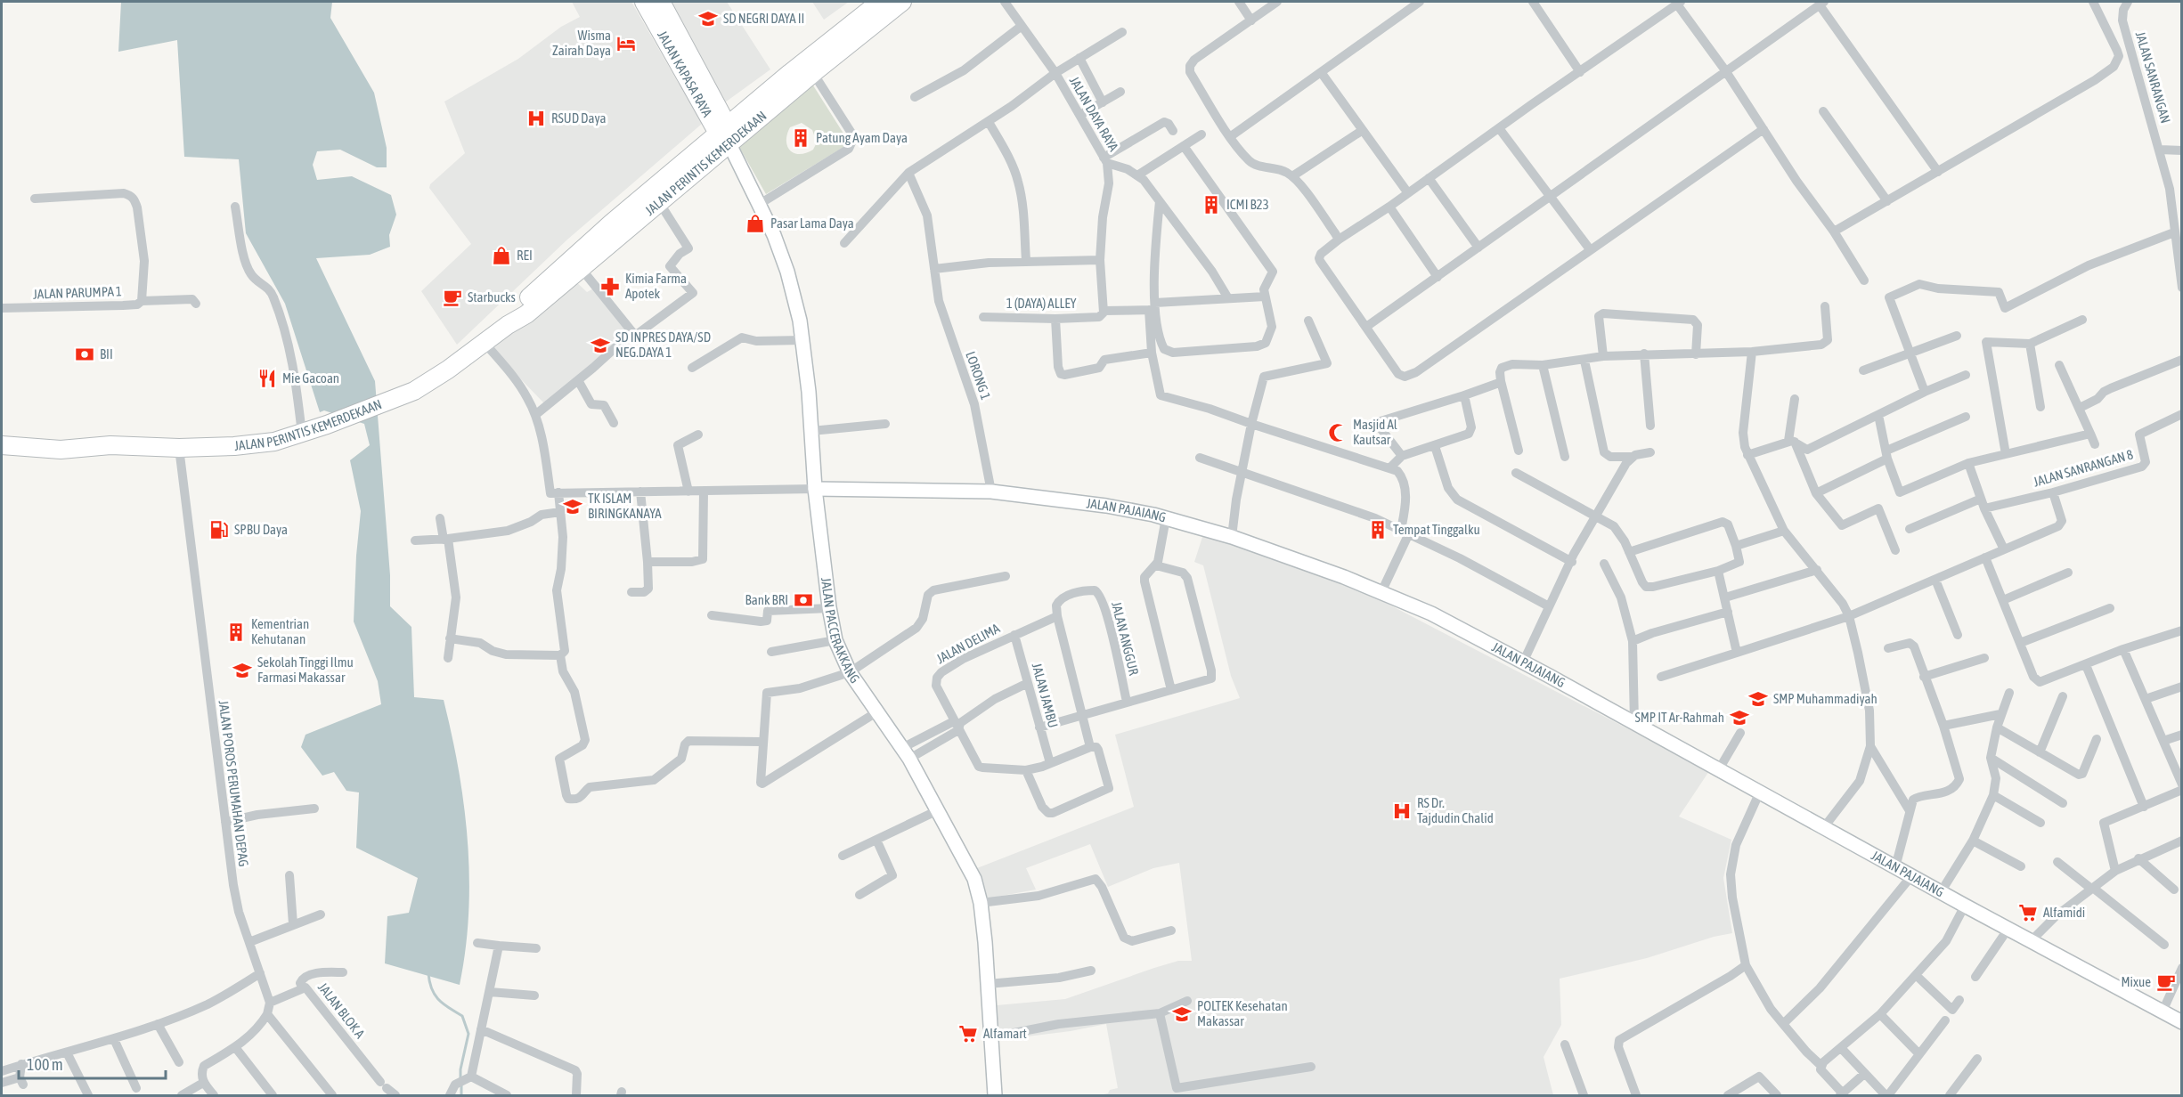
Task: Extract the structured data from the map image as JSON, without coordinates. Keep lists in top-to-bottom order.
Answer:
{
  "streets": {
    "highway": ["JALAN KAPASA RAYA", "JALAN PERINTIS KEMERDEKAAN"],
    "main road": ["JALAN PAJAIANG", "JALAN PACCERAKKANG"],
    "street": [
      "JALAN SANRANGAN",
      "JALAN DAYA RAYA",
      "JALAN PARUMPA 1",
      "1 (DAYA) ALLEY",
      "LORONG 1",
      "JALAN SANRANGAN 8",
      "JALAN ANGGUR",
      "JALAN DELIMA",
      "JALAN JAMBU",
      "JALAN POROS PERUMAHAN DEPAG",
      "JALAN BLOK A"
    ]
  },
  "crossings": [
    ["JALAN KAPASA RAYA", "JALAN PERINTIS KEMERDEKAAN"],
    ["JALAN KAPASA RAYA", "JALAN PACCERAKKANG"],
    ["JALAN DAYA RAYA", "1 (DAYA) ALLEY"],
    ["JALAN PERINTIS KEMERDEKAAN", "JALAN PACCERAKKANG"],
    ["JALAN PERINTIS KEMERDEKAAN", "JALAN POROS PERUMAHAN DEPAG"],
    ["LORONG 1", "JALAN PAJAIANG"],
    ["JALAN PAJAIANG", "JALAN PACCERAKKANG"],
    ["JALAN ANGGUR", "JALAN DELIMA"],
    ["JALAN DELIMA", "JALAN JAMBU"],
    ["JALAN POROS PERUMAHAN DEPAG", "JALAN BLOK A"]
  ],
  "places": {
    "school or university": [
      "SD NEGRI DAYA II",
      "SD INPRES DAYA/SD NEG.DAYA 1",
      "TK ISLAM BIRINGKANAYA",
      "Sekolah Tinggi Ilmu Farmasi Makassar",
      "SMP Muhammadiyah",
      "SMP IT Ar-Rahmah",
      "POLTEK Kesehatan Makassar"
    ],
    "hotel": ["Wisma Zairah Daya"],
    "hospital": ["RSUD Daya", "RS Dr. Tajdudin Chalid"],
    "building": [
      "Patung Ayam Daya",
      "ICMI B23",
      "Tempat Tinggalku",
      "Kementrian Kehutanan"
    ],
    "shop": ["Pasar Lama Daya", "REI"],
    "pharmacy": ["Kimia Farma Apotek"],
    "cafe": ["Starbucks", "Mixue"],
    "bank": ["BII", "Bank BRI"],
    "restaurant": ["Mie Gacoan"],
    "mosque": ["Masjid Al Kautsar"],
    "fuel station": ["SPBU Daya"],
    "supermarket": ["Alfamidi", "Alfamart"]
  },
  "scale_bar": "100 m"
}
